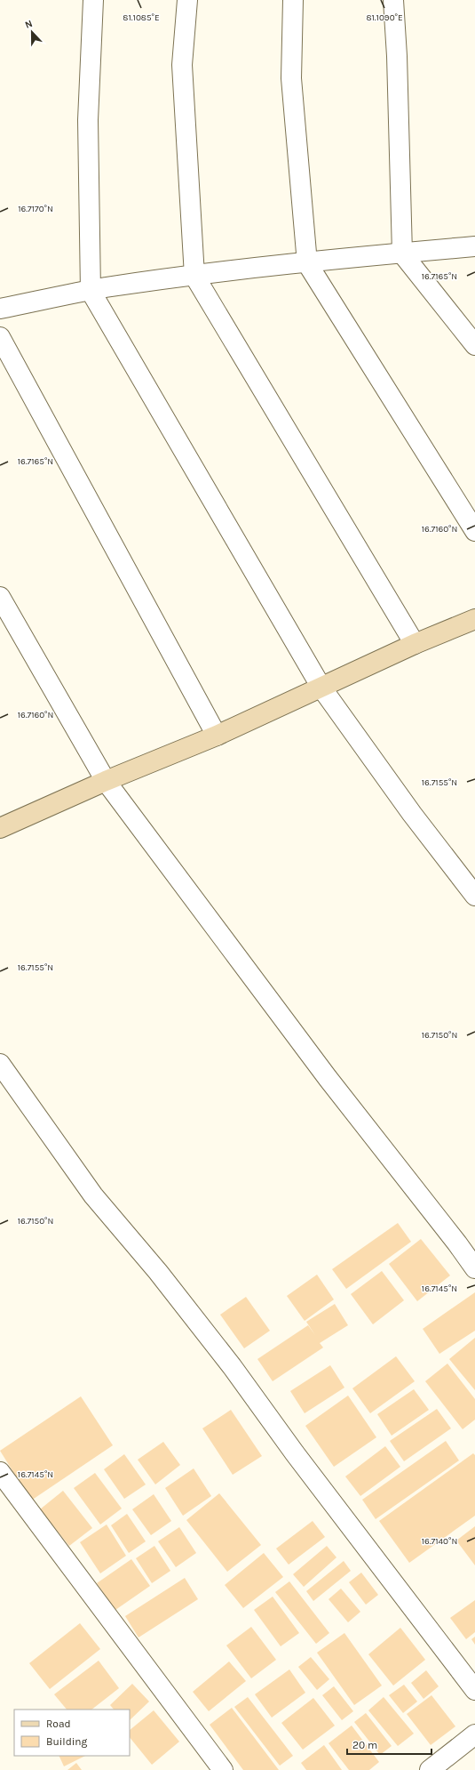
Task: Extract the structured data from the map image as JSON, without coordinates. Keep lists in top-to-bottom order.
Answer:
{
  "legend": ["Road", "Building"],
  "scale_bar": "20 m",
  "north": "top",
  "coordinates": [
    "81.1085°E",
    "81.1090°E",
    "16.7170°N",
    "16.7165°N",
    "16.7160°N",
    "16.7155°N",
    "16.7150°N",
    "16.7145°N",
    "16.7140°N"
  ]
}
